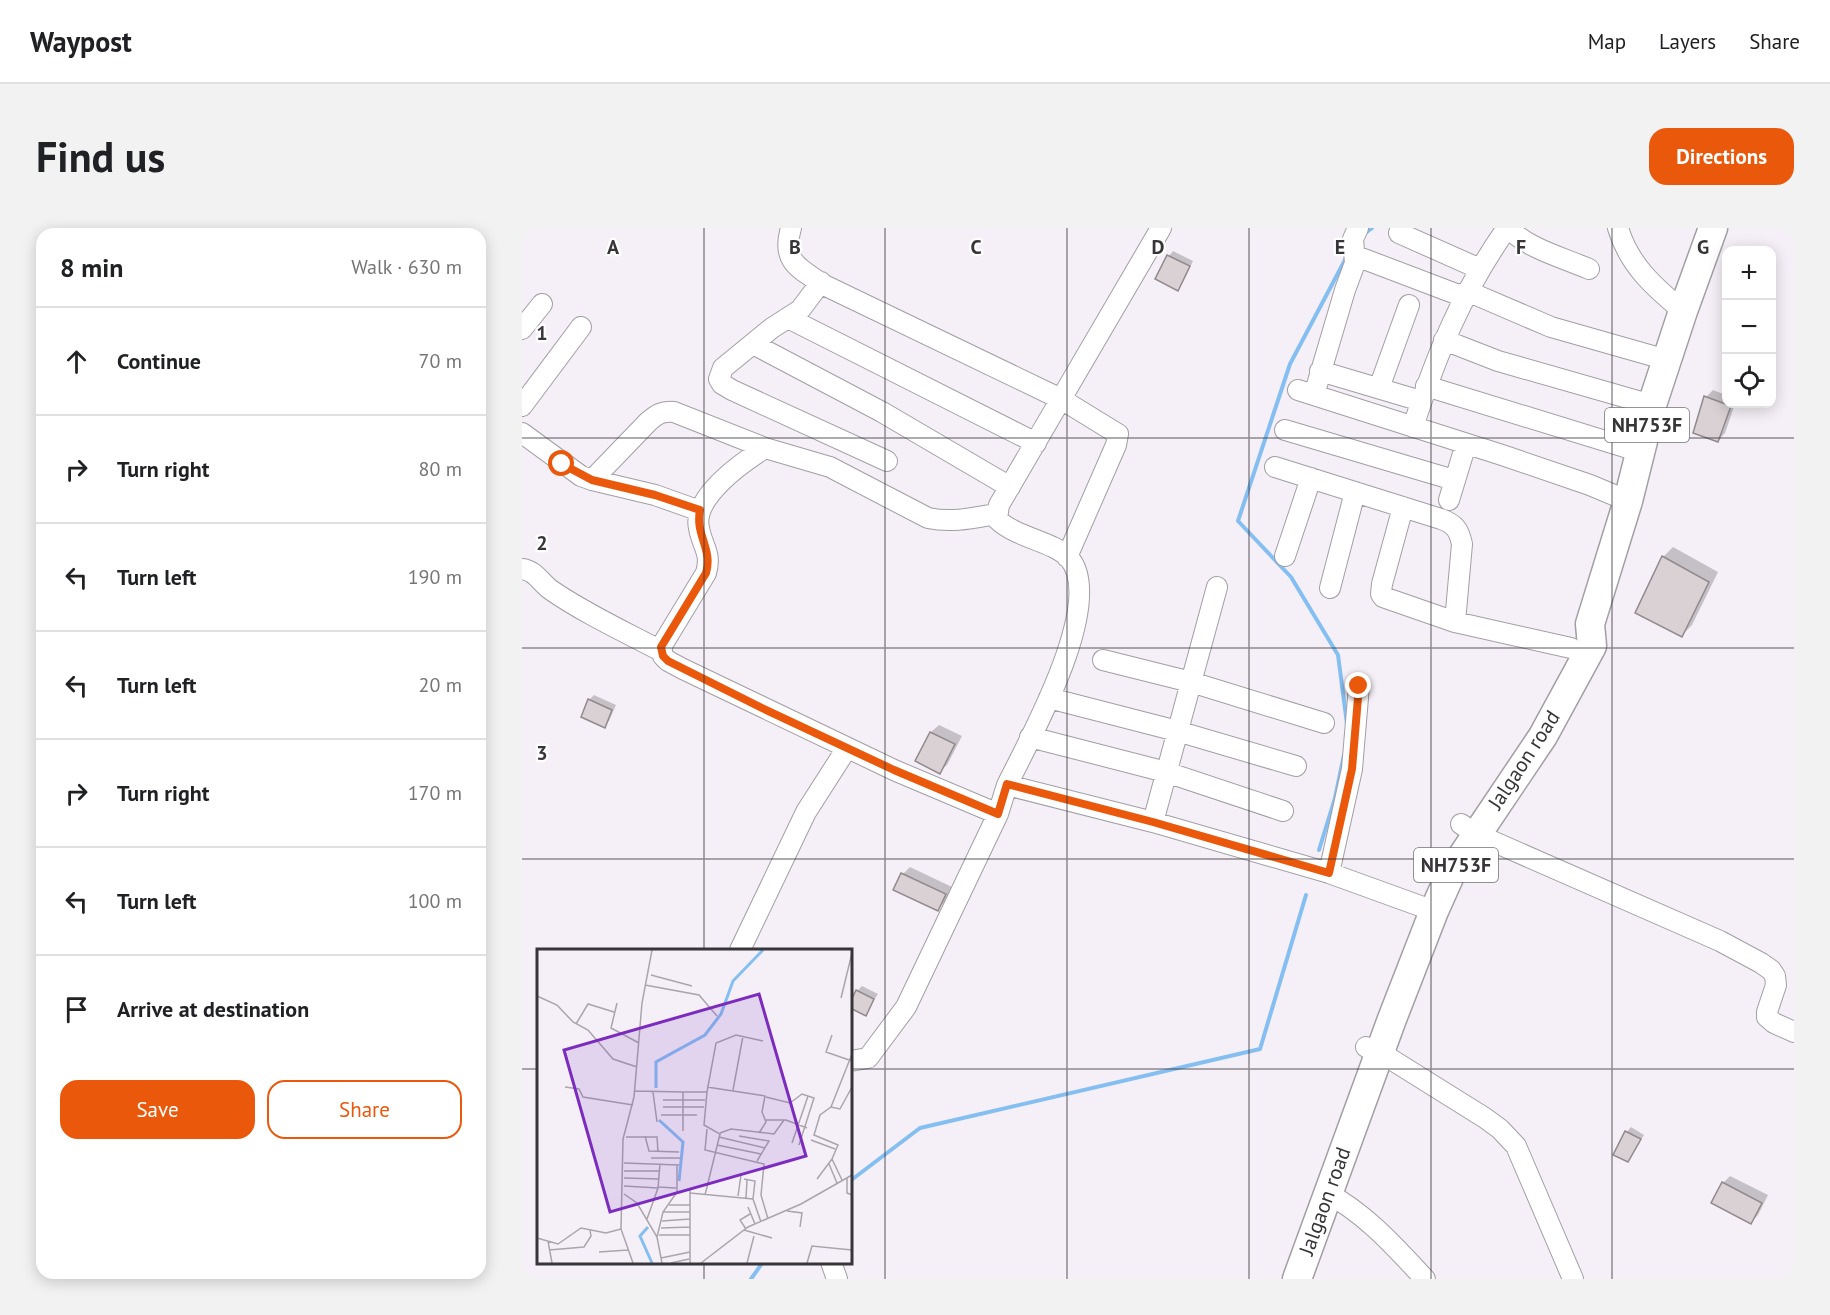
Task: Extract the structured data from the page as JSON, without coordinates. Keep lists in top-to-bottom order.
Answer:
{
  "streets": {
    "highway": ["NH753F", "Jalgaon road"]
  },
  "crossings": [
    ["NH753F", "Jalgaon road"]
  ],
  "page": {
    "header": "Waypost",
    "nav": ["Map", "Layers", "Share"],
    "buttons": [
      "Directions",
      ["Save", "Share"]
    ],
    "title": "Find us",
    "heading": ["8 min", "Walk · 630 m"],
    "map_buttons": ["+", "−"],
    "list": [
      ["Continue", "70 m"],
      ["Turn right", "80 m"],
      ["Turn left", "190 m"],
      ["Turn left", "20 m"],
      ["Turn right", "170 m"],
      ["Turn left", "100 m"],
      "Arrive at destination"
    ]
  },
  "grid": {
    "columns": [
      "A",
      "B",
      "C",
      "D",
      "E",
      "F",
      "G"
    ],
    "rows": ["1", "2", "3"]
  }
}
